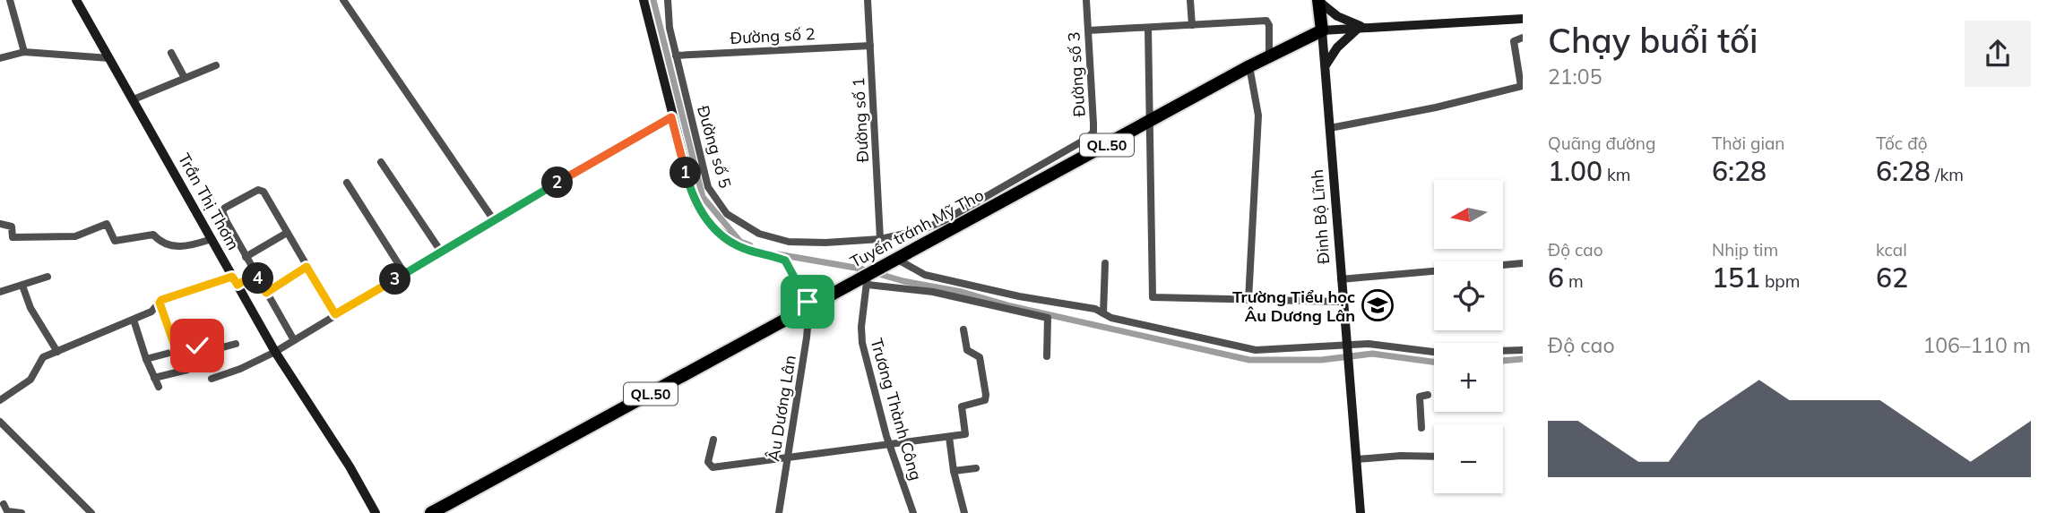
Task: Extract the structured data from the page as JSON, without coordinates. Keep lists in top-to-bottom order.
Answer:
{
  "streets": {
    "highway": ["QL.50", "Tuyến tránh Mỹ Tho"],
    "street": [
      "Đường số 2",
      "Đường số 3",
      "Đường số 1",
      "Đường số 5",
      "Trần Thị Thơm",
      "Đinh Bộ Lĩnh",
      "Âu Dương Lân",
      "Trương Thành Công"
    ]
  },
  "crossings": [
    ["Đường số 2", "Đường số 1"],
    ["Đường số 2", "Đường số 5"],
    ["Đường số 3", "Đường số 1"],
    ["Đường số 3", "Đường số 5"],
    ["Đường số 3", "Tuyến tránh Mỹ Tho"],
    ["Đường số 1", "Đường số 5"],
    ["Đinh Bộ Lĩnh", "Tuyến tránh Mỹ Tho"],
    ["Tuyến tránh Mỹ Tho", "Âu Dương Lân"],
    ["Tuyến tránh Mỹ Tho", "Trương Thành Công"]
  ],
  "places": {
    "school or university": ["Trường Tiểu học Âu Dương Lân"]
  },
  "north": "left",
  "page": {
    "heading": ["Chạy buổi tối", "21:05"],
    "stats": [
      ["Quãng đường", "1.00 km"],
      ["Thời gian", "6:28"],
      ["Tốc độ", "6:28 /km"],
      ["Độ cao", "6 m"],
      ["Nhịp tim", "151 bpm"],
      ["kcal", "62"]
    ],
    "pins": [
      "1",
      "2",
      "4",
      "3"
    ],
    "map_buttons": ["+", "−"],
    "chart": ["Độ cao", "106–110 m"]
  }
}
